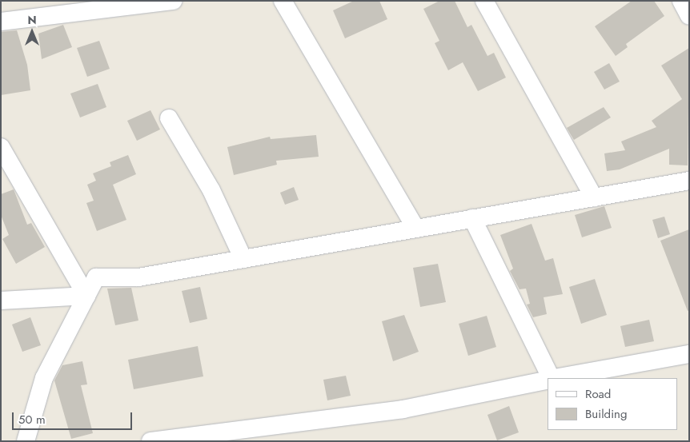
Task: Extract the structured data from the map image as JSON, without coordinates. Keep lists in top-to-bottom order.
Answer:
{
  "legend": ["Road", "Building"],
  "scale_bar": "50 m",
  "north": "top"
}
